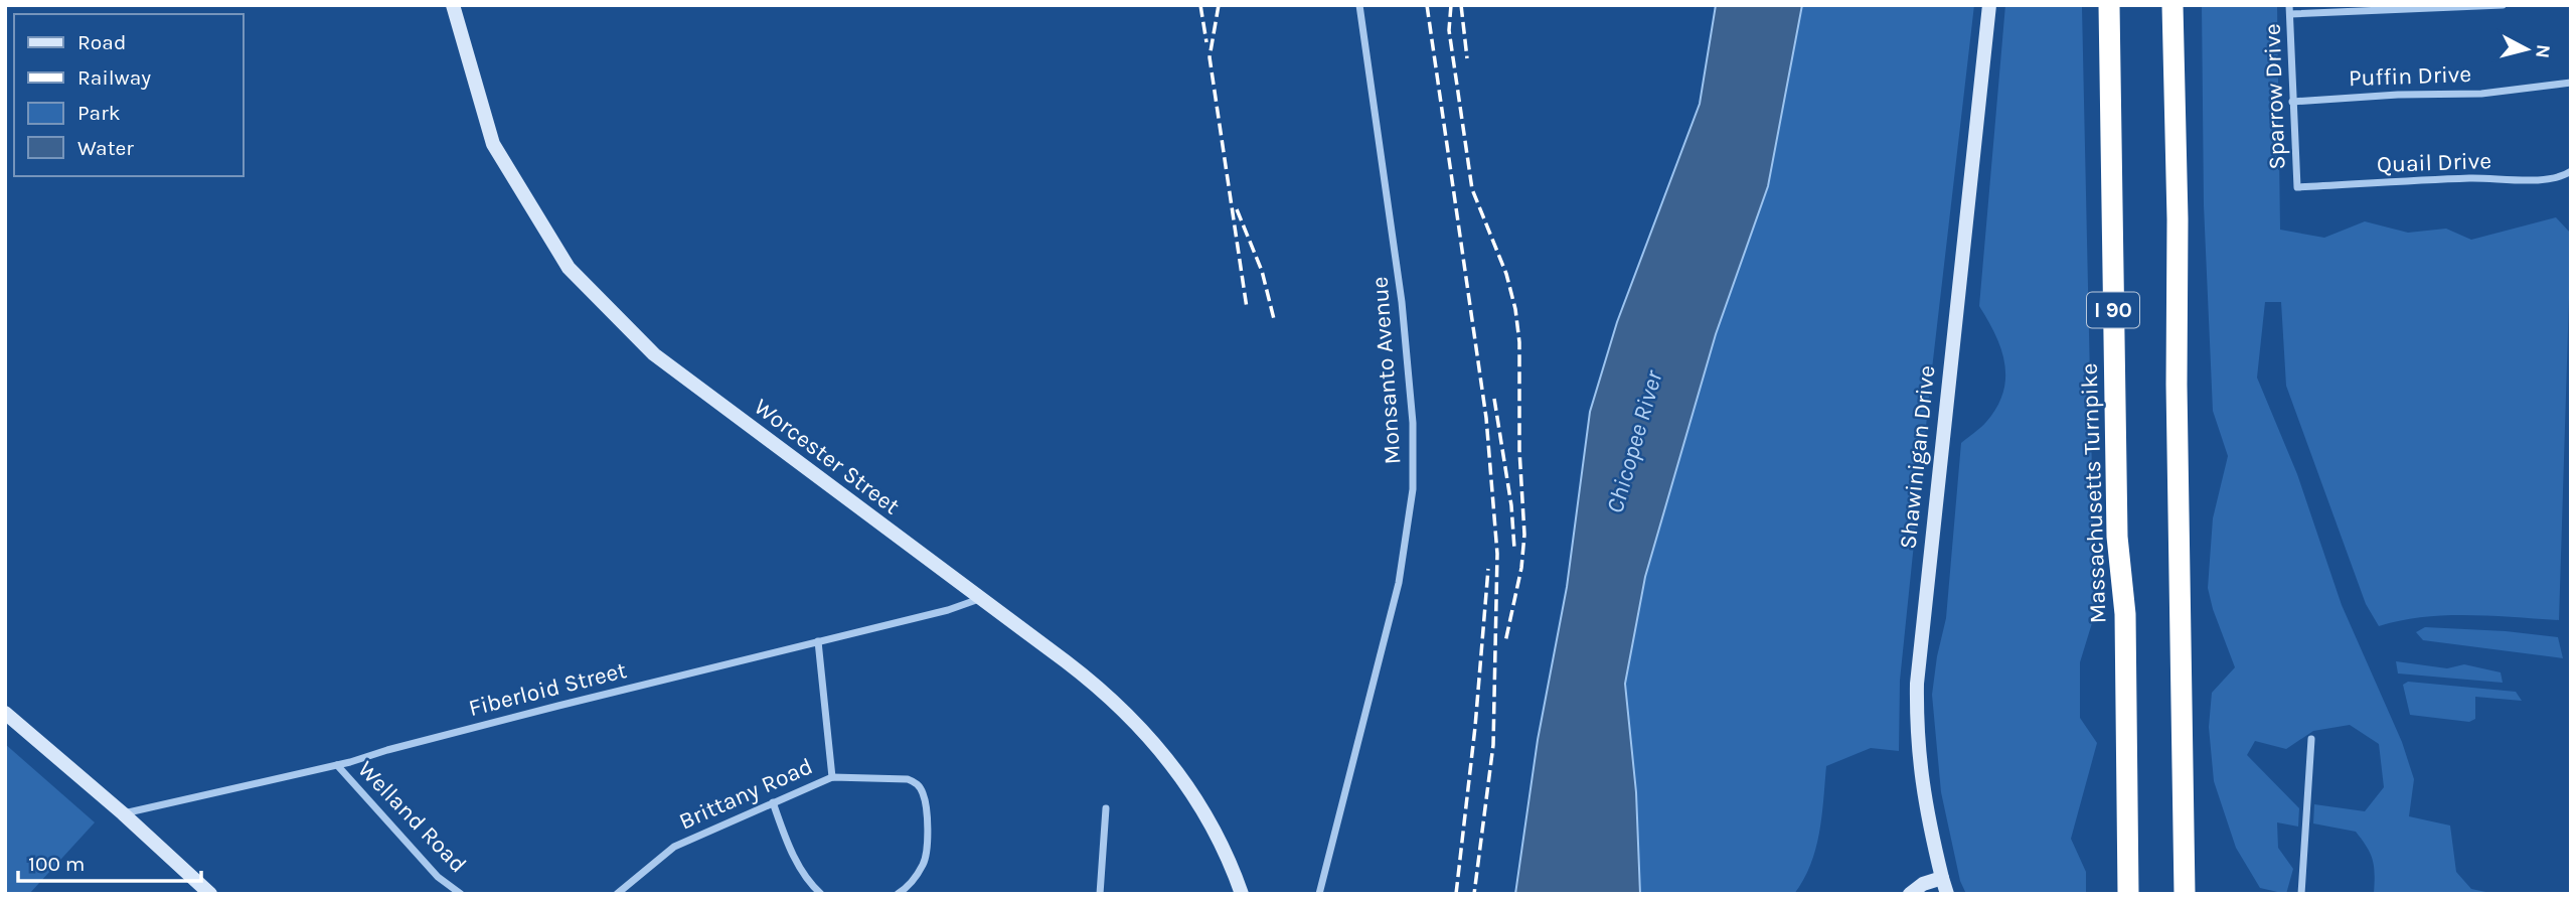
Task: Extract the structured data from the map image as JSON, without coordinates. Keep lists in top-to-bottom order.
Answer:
{
  "streets": {
    "highway": ["I 90", "Massachusetts Turnpike"],
    "main road": ["Worcester Street", "Shawinigan Drive"],
    "street": [
      "Puffin Drive",
      "Sparrow Drive",
      "Quail Drive",
      "Monsanto Avenue",
      "Fiberloid Street",
      "Brittany Road",
      "Welland Road"
    ]
  },
  "crossings": [
    ["Puffin Drive", "Sparrow Drive"],
    ["Sparrow Drive", "Quail Drive"],
    ["Worcester Street", "Fiberloid Street"],
    ["Fiberloid Street", "Welland Road"]
  ],
  "water": ["Chicopee River"],
  "legend": [
    "Road",
    "Railway",
    "Park",
    "Water"
  ],
  "scale_bar": "100 m",
  "north": "right"
}
